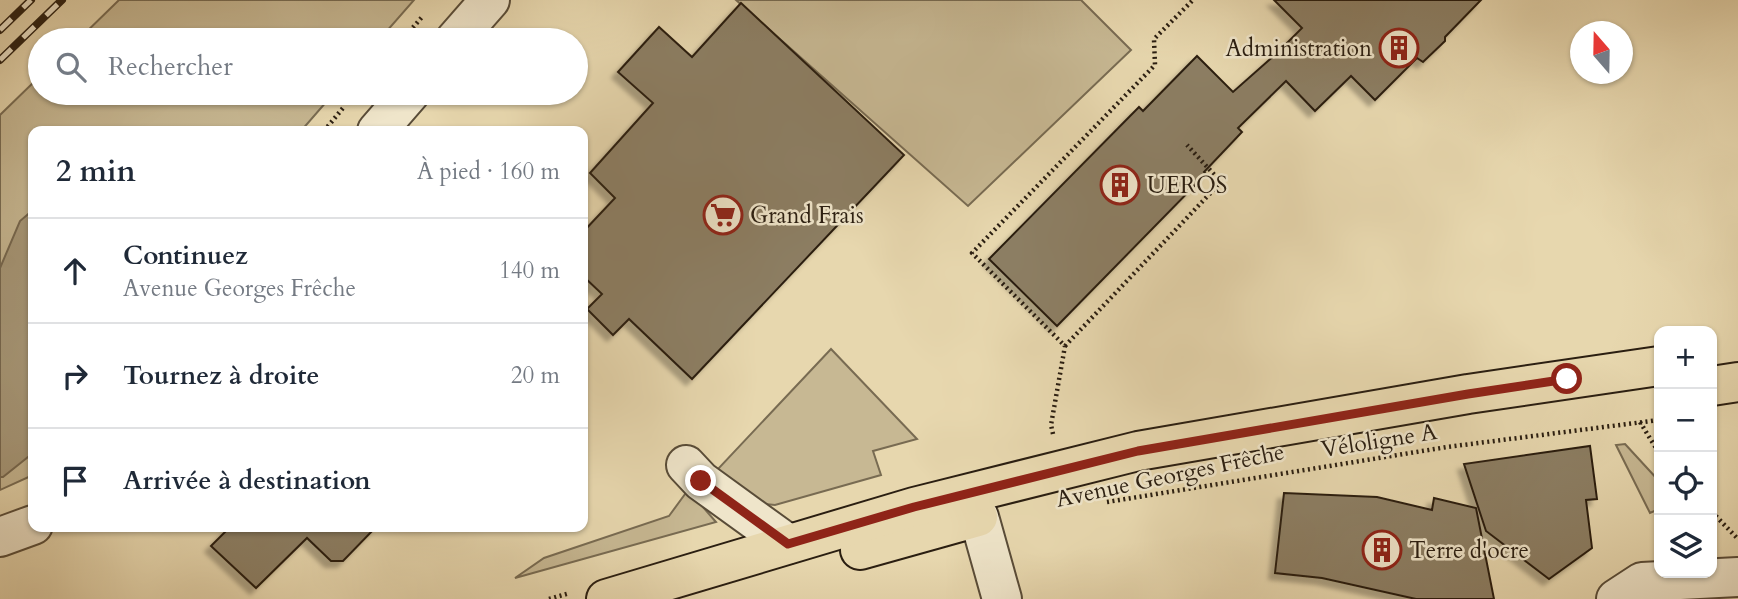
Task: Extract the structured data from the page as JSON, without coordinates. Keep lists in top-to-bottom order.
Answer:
{
  "streets": {
    "main road": ["Avenue Georges Frêche"],
    "path": ["Véloligne A"]
  },
  "crossings": [
    ["Véloligne A", "Avenue Georges Frêche"]
  ],
  "places": {
    "building": ["Administration", "UEROS", "Terre d'ocre"],
    "supermarket": ["Grand Frais"]
  },
  "north": "top",
  "page": {
    "search": "Rechercher",
    "heading": ["2 min", "À pied · 160 m"],
    "list": [
      ["Continuez", "Avenue Georges Frêche", "140 m"],
      ["Tournez à droite", "20 m"],
      "Arrivée à destination"
    ],
    "map_buttons": ["+", "−"]
  }
}
